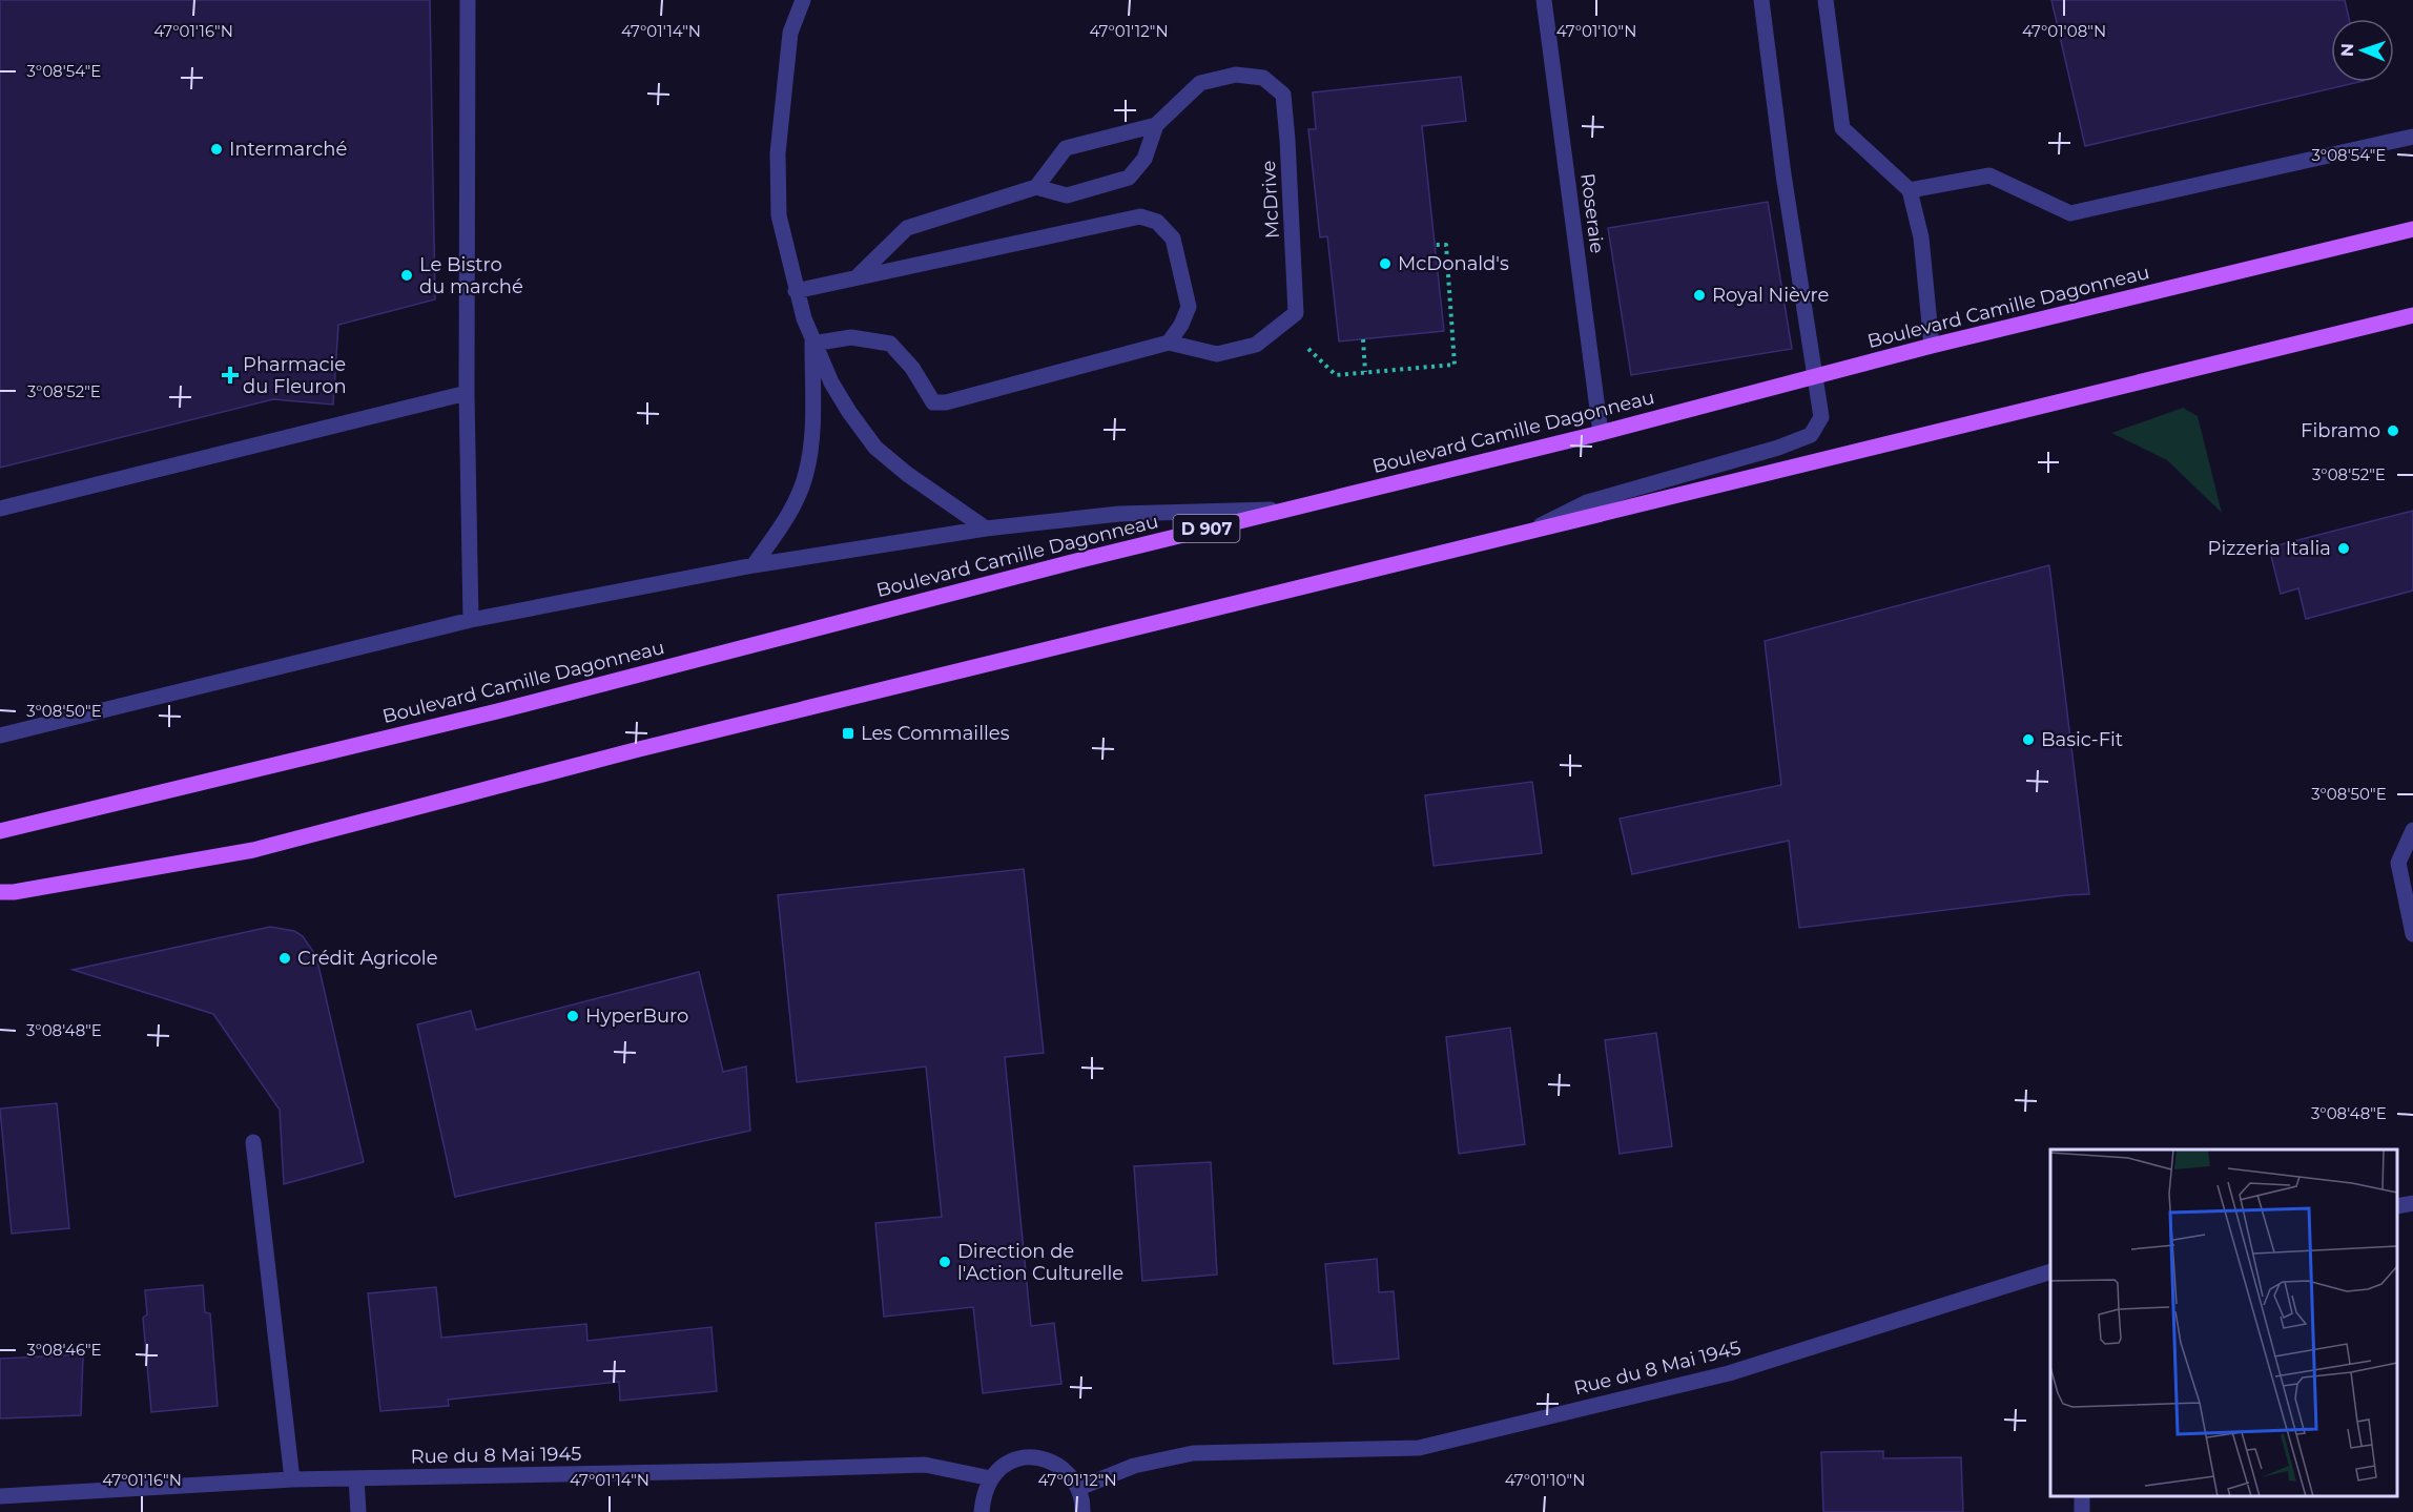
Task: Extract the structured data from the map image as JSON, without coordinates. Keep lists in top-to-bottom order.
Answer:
{
  "streets": {
    "main road": ["Boulevard Camille Dagonneau", "D 907"],
    "street": ["McDrive", "Roseraie", "Rue du 8 Mai 1945"]
  },
  "crossings": [
    ["Roseraie", "Boulevard Camille Dagonneau"]
  ],
  "places": {
    "other": [
      "Intermarché",
      "McDonald's",
      "Le Bistro du marché",
      "Royal Nièvre",
      "Fibramo",
      "Pizzeria Italia",
      "Basic-Fit",
      "Crédit Agricole",
      "HyperBuro",
      "Direction de l'Action Culturelle"
    ],
    "health": ["Pharmacie du Fleuron"],
    "transit": ["Les Commailles"]
  },
  "north": "left",
  "coordinates": [
    "47°01'16\"N",
    "47°01'14\"N",
    "47°01'12\"N",
    "47°01'10\"N",
    "47°01'08\"N",
    "3°08'54\"E",
    "3°08'52\"E",
    "3°08'50\"E",
    "3°08'48\"E",
    "3°08'46\"E"
  ]
}
